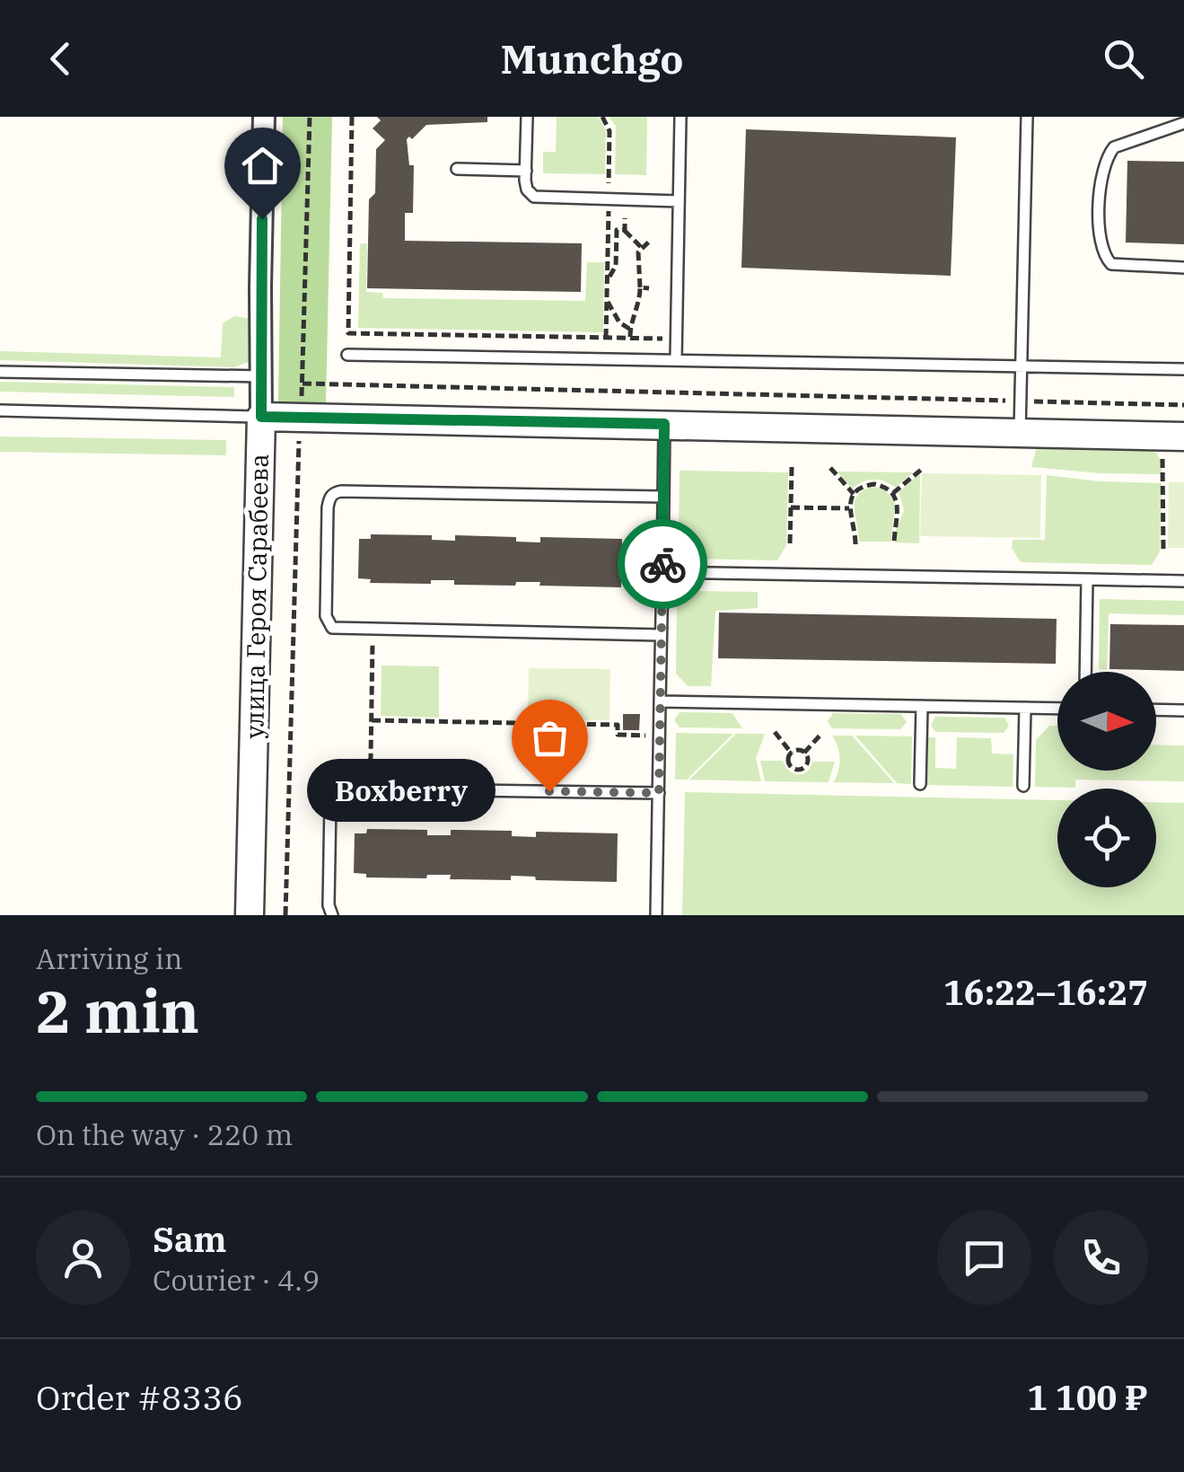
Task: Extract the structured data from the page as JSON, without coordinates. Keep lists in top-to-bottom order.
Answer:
{
  "streets": {
    "street": ["улица Героя Сарабеева"]
  },
  "places": ["Boxberry"],
  "north": "right",
  "page": {
    "header": "Munchgo",
    "bubble": "Boxberry",
    "heading": ["2 min", "Arriving in", "16:22–16:27"],
    "panel": [
      "Sam",
      "Courier · 4.9",
      "Order #8336",
      "1 100 ₽"
    ],
    "bar": "On the way · 220 m"
  }
}
